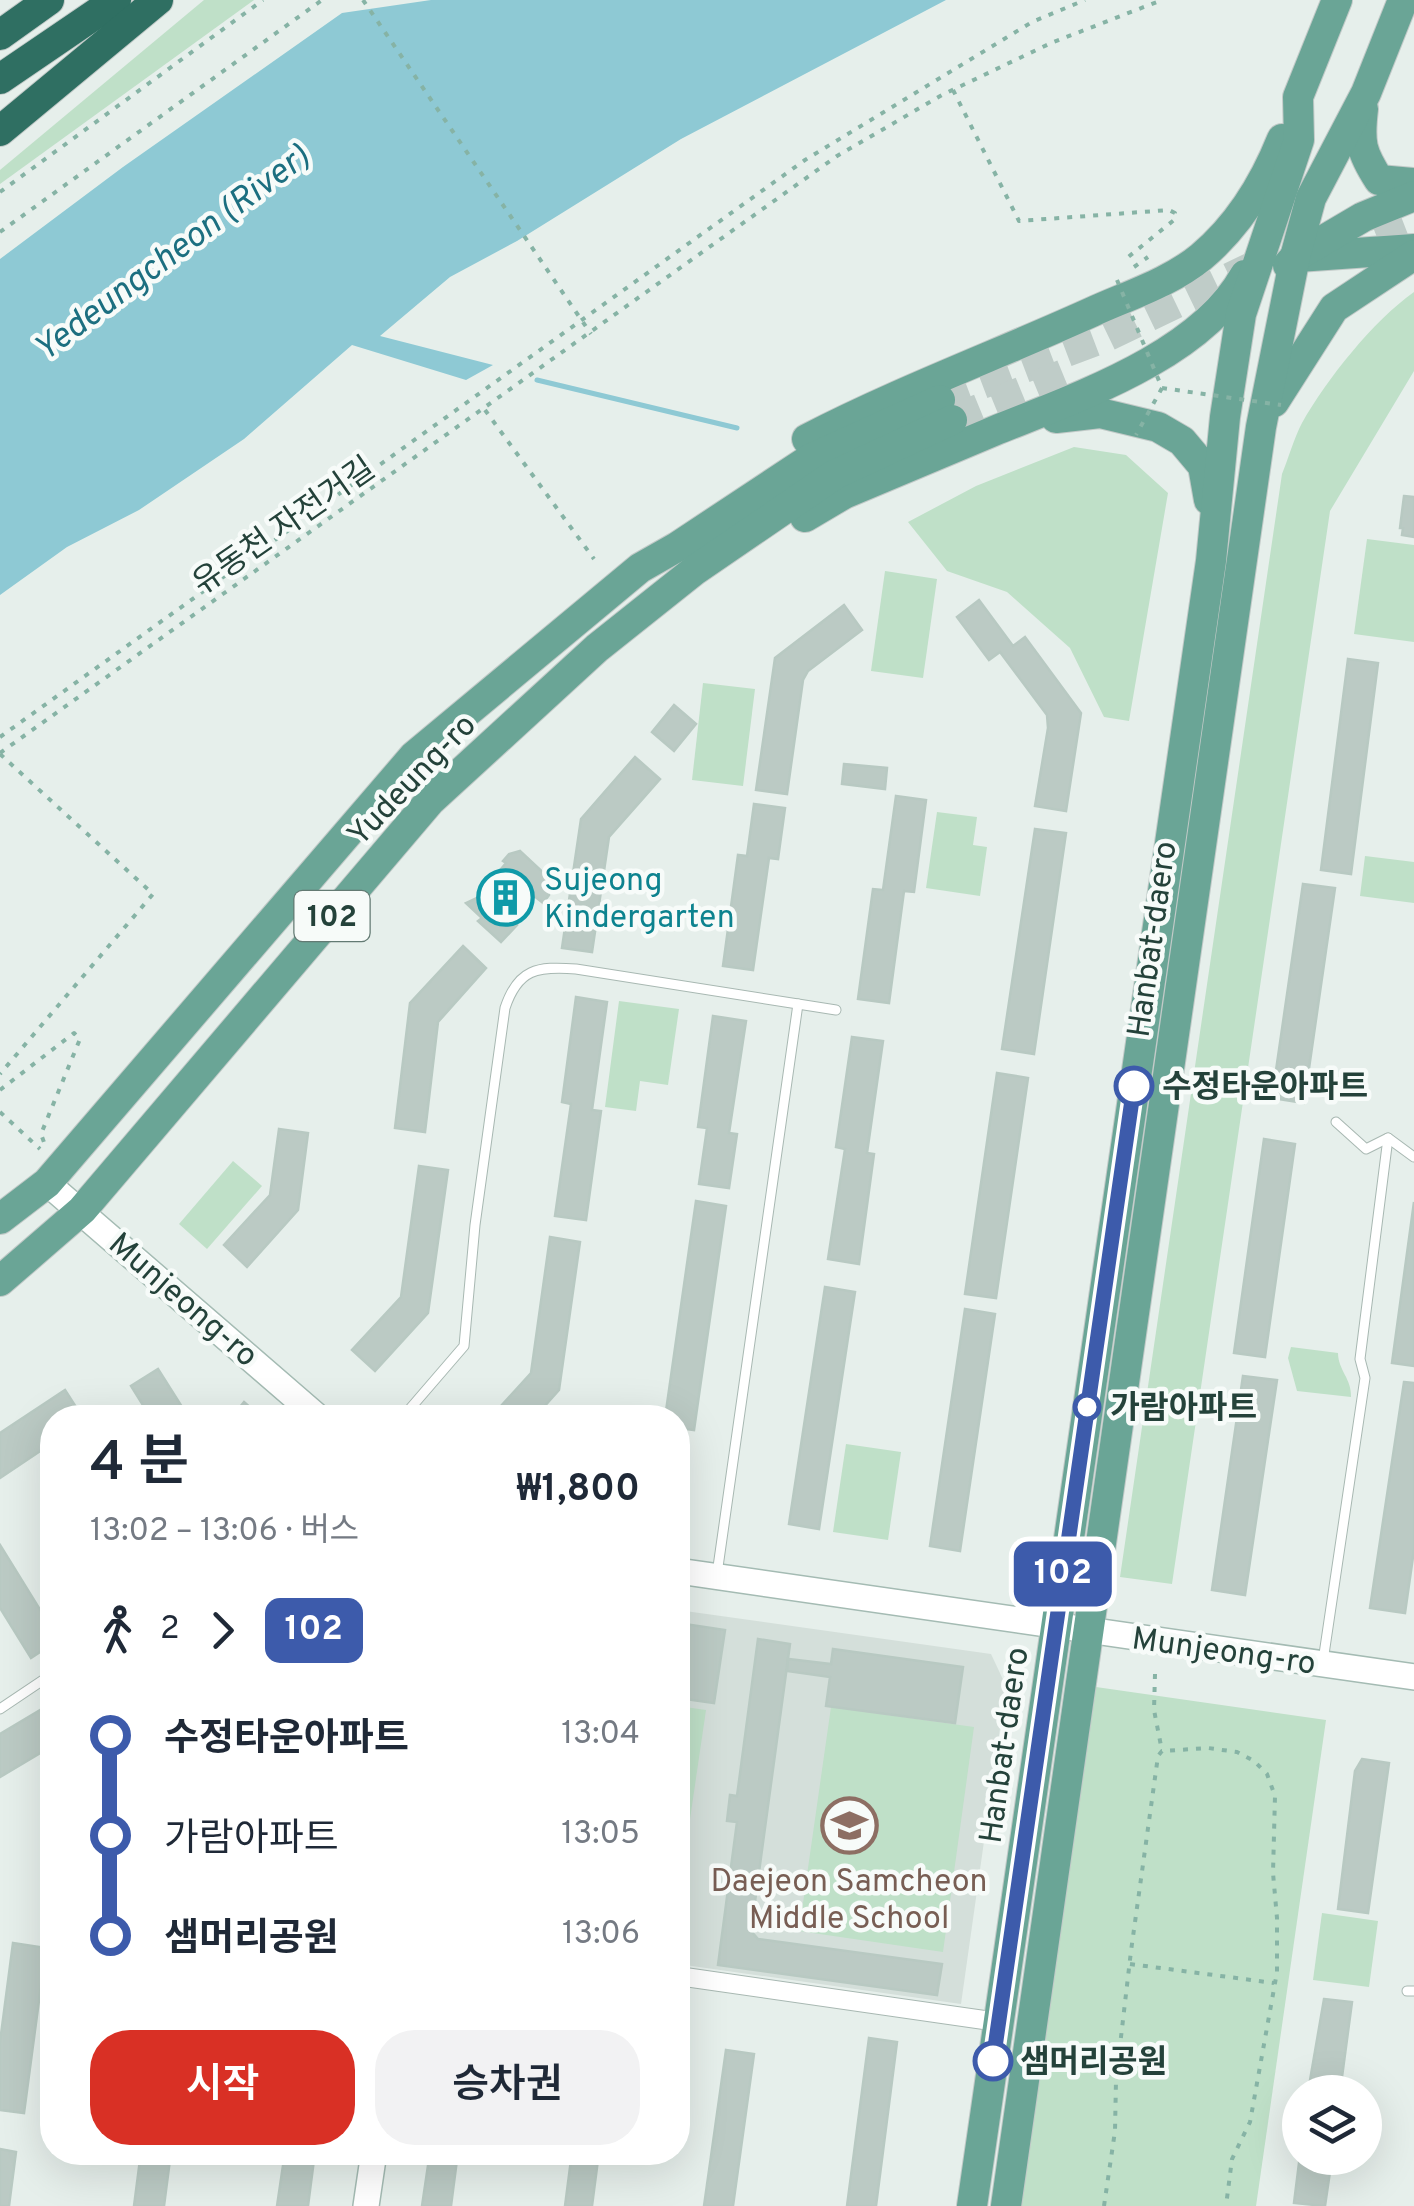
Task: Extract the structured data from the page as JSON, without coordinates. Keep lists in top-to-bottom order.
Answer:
{
  "streets": {
    "main road": [
      "Yudeung-ro",
      "102",
      "Hanbat-daero",
      "Munjeong-ro"
    ],
    "path": ["유동천 자전거길"]
  },
  "crossings": [
    ["Yudeung-ro", "102"],
    ["Yudeung-ro", "Munjeong-ro"],
    ["102", "Hanbat-daero"],
    ["Hanbat-daero", "Munjeong-ro"]
  ],
  "water": ["Yedeungcheon (River)"],
  "places": {
    "building": ["Sujeong Kindergarten"],
    "other": ["수정타운아파트", "가람아파트", "샘머리공원"],
    "school or university": ["Daejeon Samcheon Middle School"]
  },
  "lines": ["bus line 102"],
  "page": {
    "on_map": "102",
    "heading": ["4 분", "13:02 – 13:06 · 버스", "₩1,800"],
    "legs": ["2", "102"],
    "list": [
      {
        "name": "수정타운아파트",
        "value": "13:04"
      },
      {
        "name": "가람아파트",
        "value": "13:05"
      },
      {
        "name": "샘머리공원",
        "value": "13:06"
      }
    ],
    "buttons": ["시작", "승차권"]
  }
}
